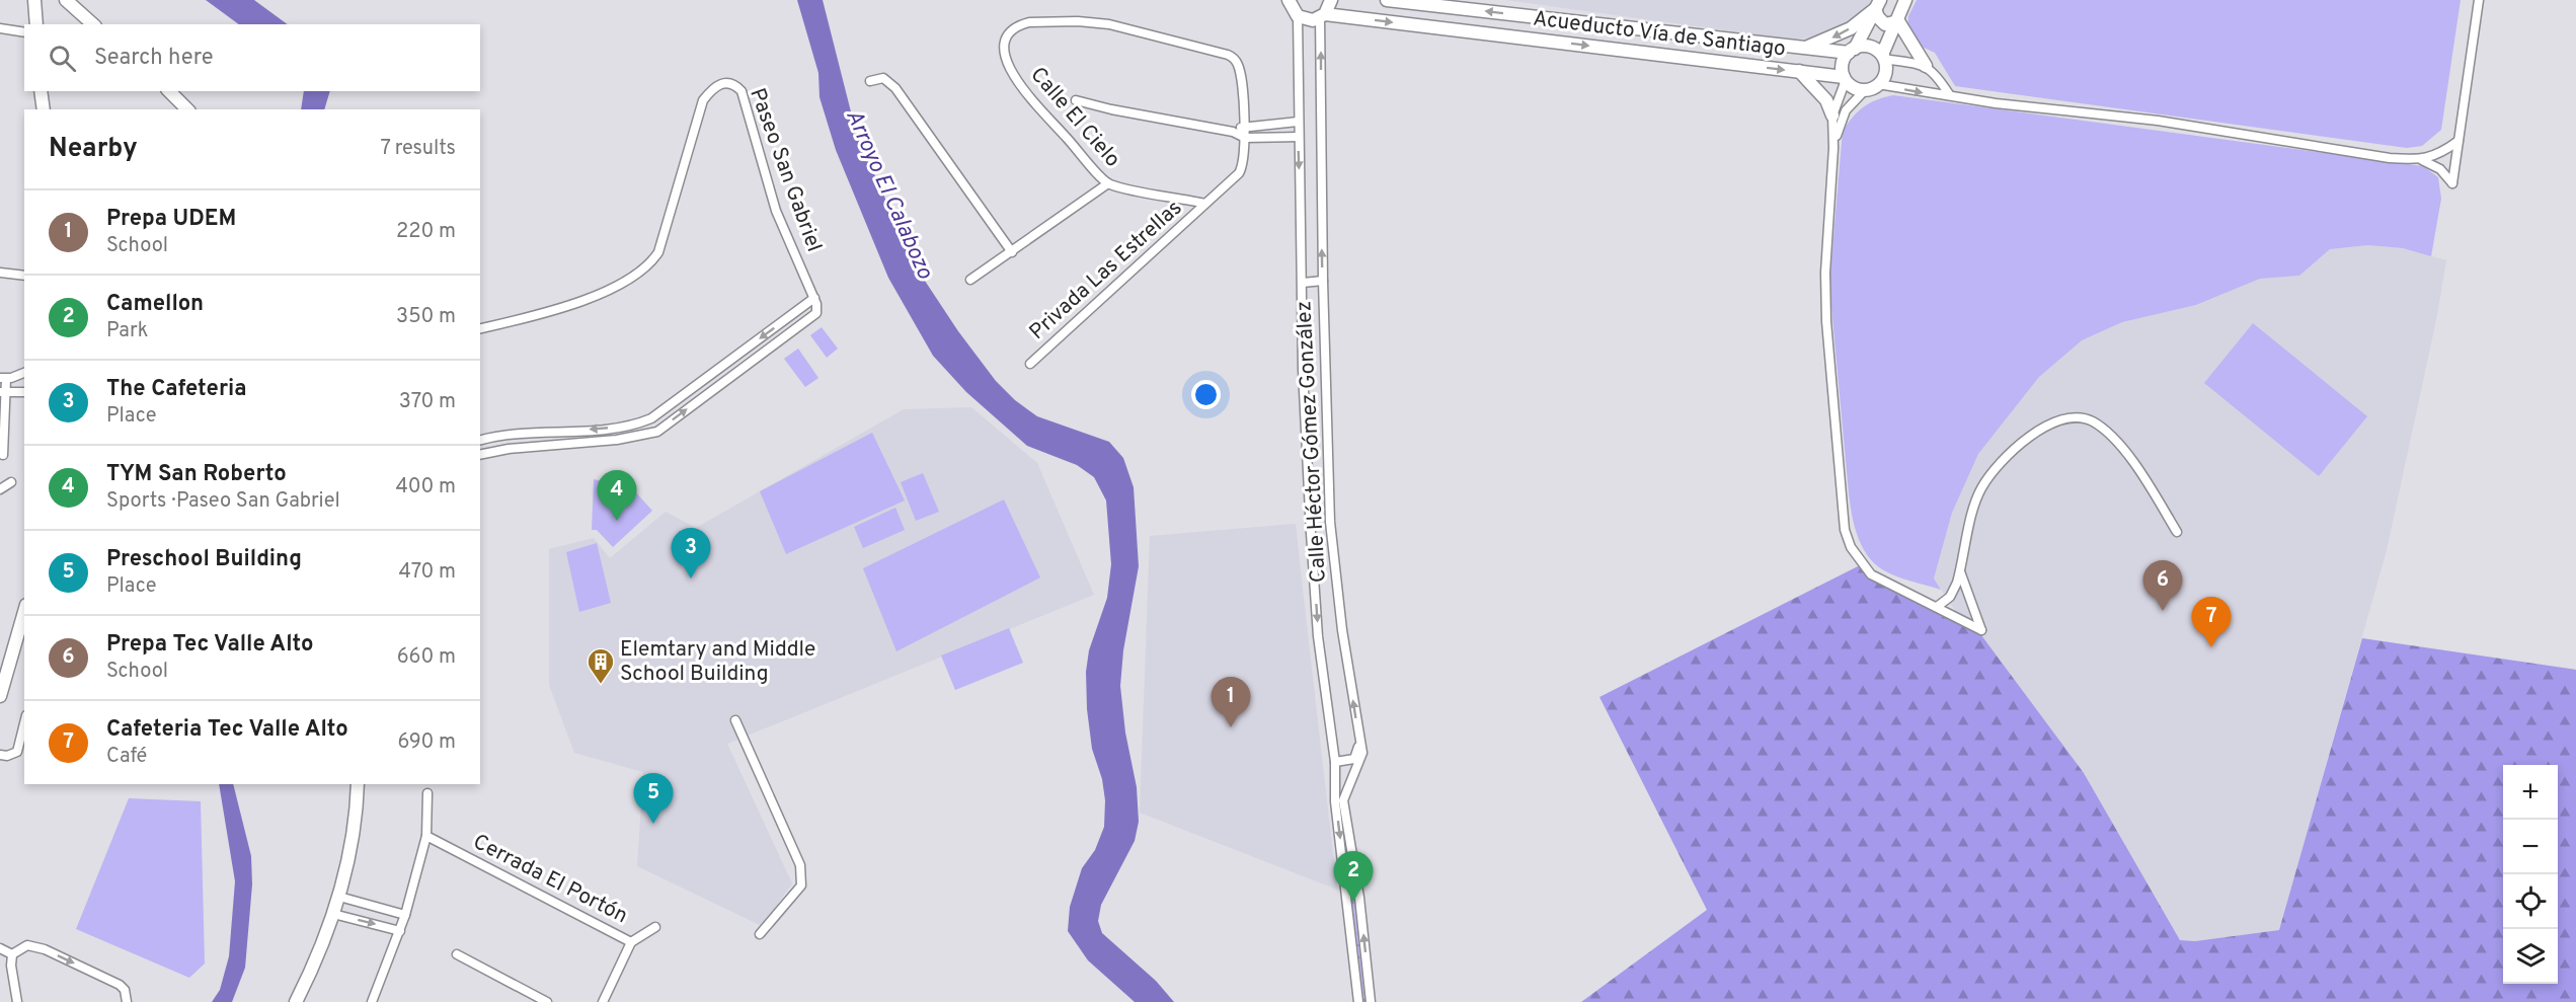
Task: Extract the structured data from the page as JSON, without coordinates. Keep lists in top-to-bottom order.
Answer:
{
  "streets": {
    "street": [
      "Acueducto Vía de Santiago",
      "Calle El Cielo",
      "Paseo San Gabriel",
      "Privada Las Estrellas",
      "Calle Héctor Gómez González",
      "Cerrada El Portón"
    ]
  },
  "crossings": [
    ["Acueducto Vía de Santiago", "Calle Héctor Gómez González"],
    ["Calle El Cielo", "Privada Las Estrellas"]
  ],
  "water": ["Arroyo El Calabozo"],
  "places": {
    "building": ["Elemtary and Middle School Building"]
  },
  "page": {
    "search": "Search here",
    "heading": ["Nearby", "7 results"],
    "list": [
      {
        "mark": "1",
        "name": "Prepa UDEM",
        "note": "School",
        "value": "220 m"
      },
      {
        "mark": "2",
        "name": "Camellon",
        "note": "Park",
        "value": "350 m"
      },
      {
        "mark": "3",
        "name": "The Cafeteria",
        "note": "Place",
        "value": "370 m"
      },
      {
        "mark": "4",
        "name": "TYM San Roberto",
        "note": "Sports · Paseo San Gabriel",
        "value": "400 m"
      },
      {
        "mark": "5",
        "name": "Preschool Building",
        "note": "Place",
        "value": "470 m"
      },
      {
        "mark": "6",
        "name": "Prepa Tec Valle Alto",
        "note": "School",
        "value": "660 m"
      },
      {
        "mark": "7",
        "name": "Cafeteria Tec Valle Alto",
        "note": "Café",
        "value": "690 m"
      }
    ],
    "pins": [
      "4",
      "3",
      "6",
      "7",
      "1",
      "5",
      "2"
    ],
    "map_buttons": ["+", "−"]
  }
}
